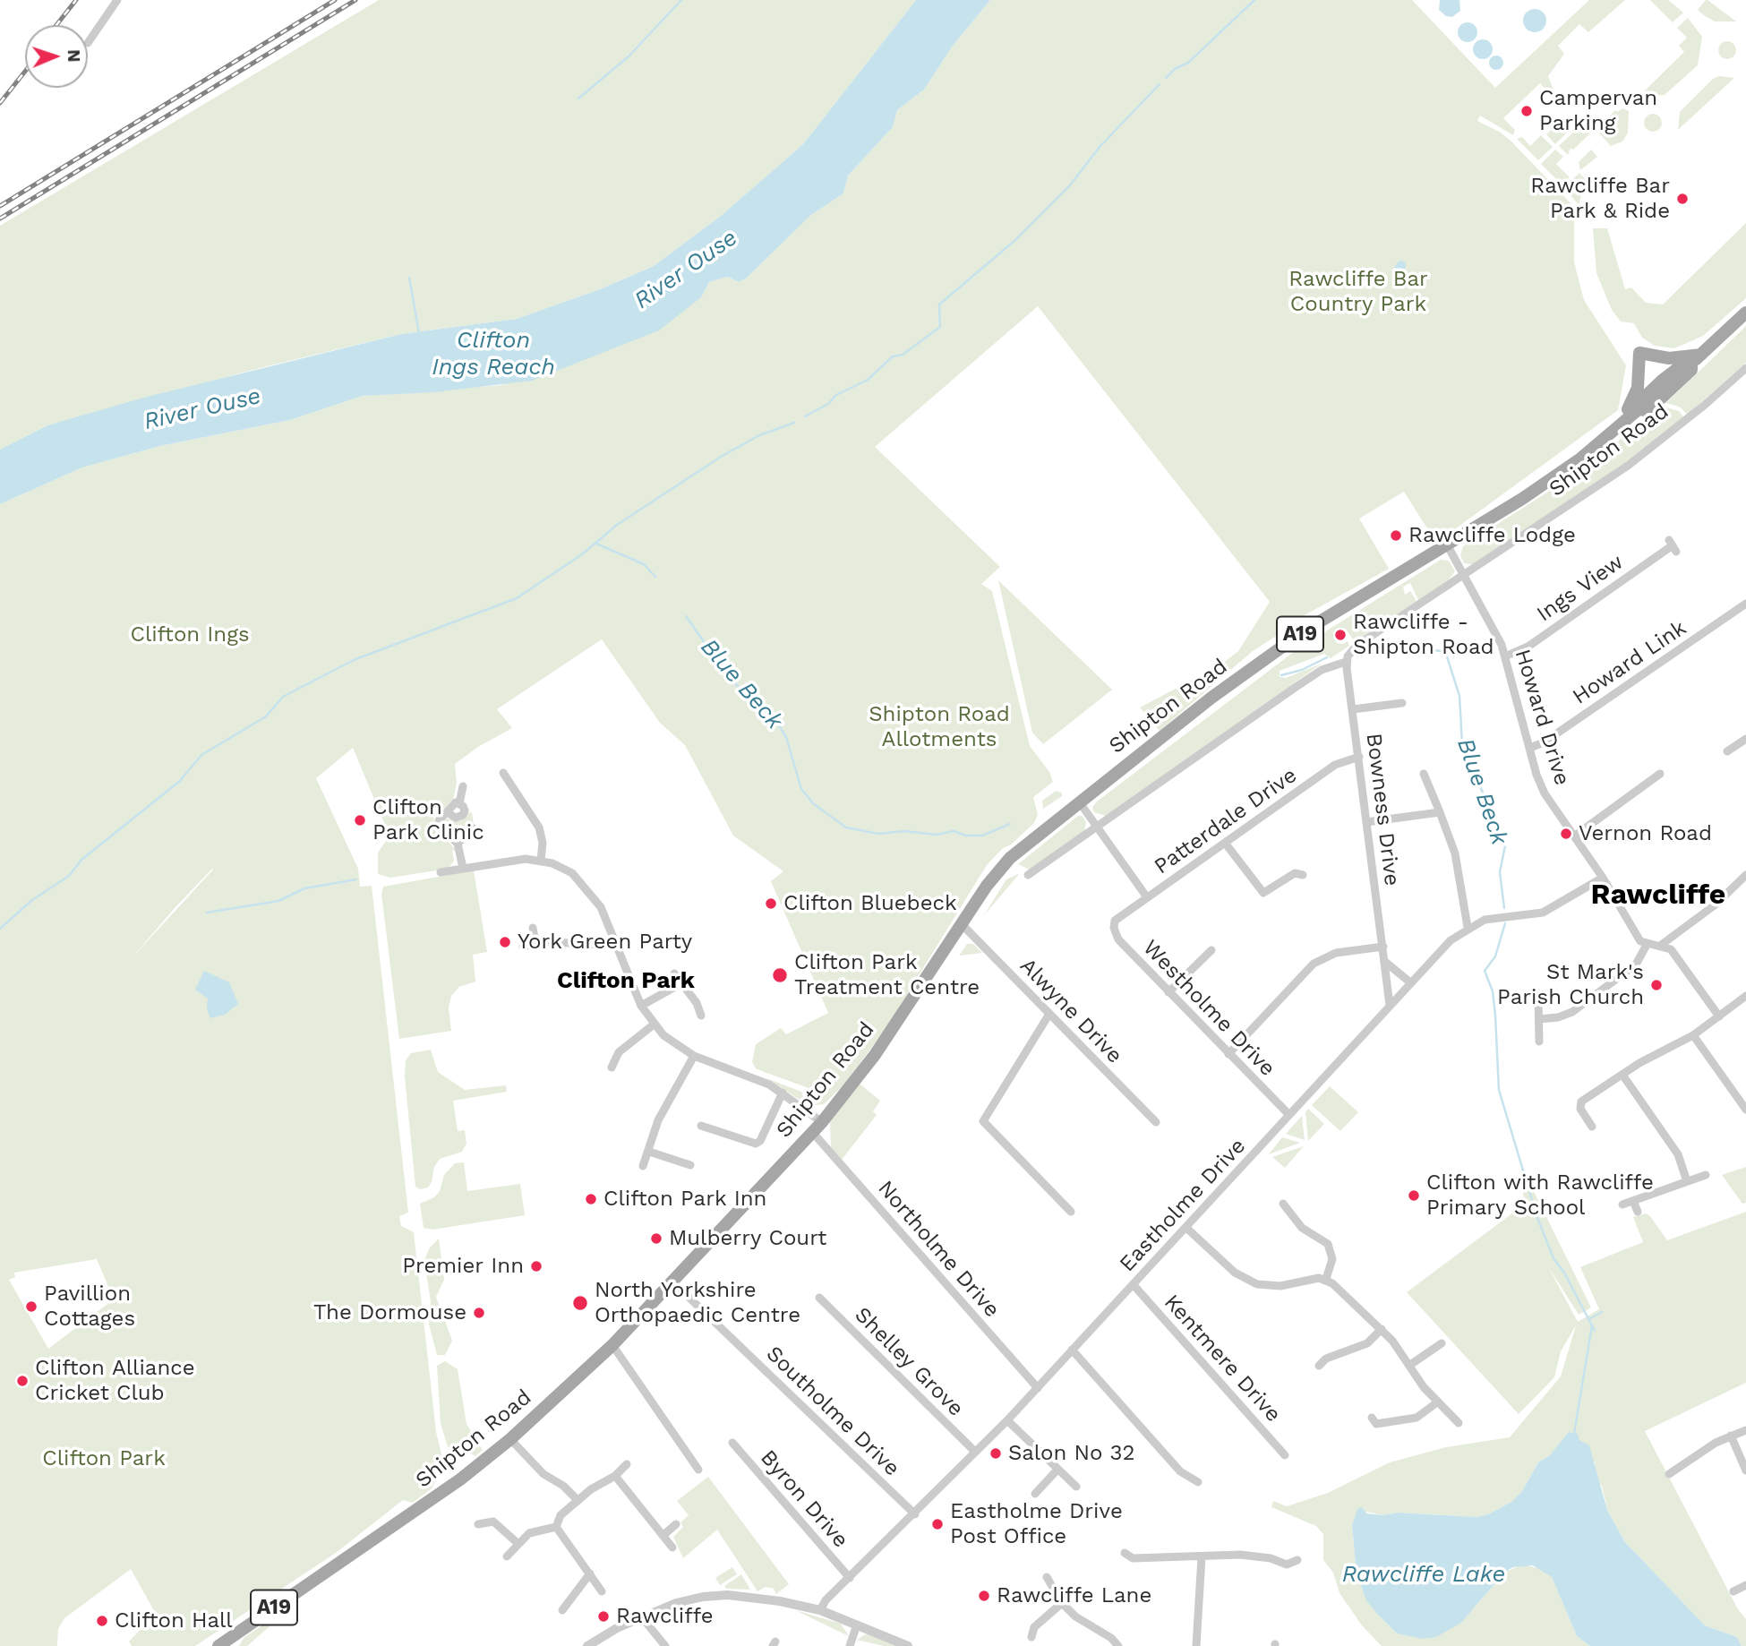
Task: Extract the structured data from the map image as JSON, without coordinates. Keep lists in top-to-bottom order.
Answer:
{
  "streets": {
    "main road": ["Shipton Road", "A19"],
    "street": [
      "Ings View",
      "Howard Link",
      "Howard Drive",
      "Bowness Drive",
      "Patterdale Drive",
      "Westholme Drive",
      "Alwyne Drive",
      "Eastholme Drive",
      "Northolme Drive",
      "Kentmere Drive",
      "Shelley Grove",
      "Southolme Drive",
      "Byron Drive"
    ]
  },
  "crossings": [
    ["Shipton Road", "Howard Drive"],
    ["Shipton Road", "Bowness Drive"],
    ["Shipton Road", "Alwyne Drive"],
    ["Shipton Road", "Northolme Drive"],
    ["Shipton Road", "Southolme Drive"],
    ["Ings View", "Howard Drive"],
    ["Howard Link", "Howard Drive"],
    ["Howard Drive", "Eastholme Drive"],
    ["Bowness Drive", "Patterdale Drive"],
    ["Bowness Drive", "Eastholme Drive"],
    ["Patterdale Drive", "Westholme Drive"],
    ["Westholme Drive", "Eastholme Drive"],
    ["Eastholme Drive", "Northolme Drive"],
    ["Eastholme Drive", "Kentmere Drive"],
    ["Eastholme Drive", "Shelley Grove"],
    ["Eastholme Drive", "Southolme Drive"],
    ["Eastholme Drive", "Byron Drive"]
  ],
  "districts": ["Rawcliffe", "Clifton Park"],
  "water": [
    "River Ouse",
    "Clifton Ings Reach",
    "Blue Beck",
    "Rawcliffe Lake"
  ],
  "parks": [
    "Rawcliffe Bar Country Park",
    "Clifton Ings",
    "Shipton Road Allotments",
    "Clifton Park"
  ],
  "places": [
    "Campervan Parking",
    "Rawcliffe Bar Park & Ride",
    "Rawcliffe Lodge",
    "Rawcliffe - Shipton Road",
    "Clifton Park Clinic",
    "Vernon Road",
    "Clifton Bluebeck",
    "York Green Party",
    "Clifton Park Treatment Centre",
    "St Mark's Parish Church",
    "Clifton with Rawcliffe Primary School",
    "Clifton Park Inn",
    "Mulberry Court",
    "Premier Inn",
    "North Yorkshire Orthopaedic Centre",
    "Pavillion Cottages",
    "The Dormouse",
    "Clifton Alliance Cricket Club",
    "Salon No 32",
    "Eastholme Drive Post Office",
    "Rawcliffe Lane",
    "Rawcliffe",
    "Clifton Hall"
  ],
  "north": "right"
}
